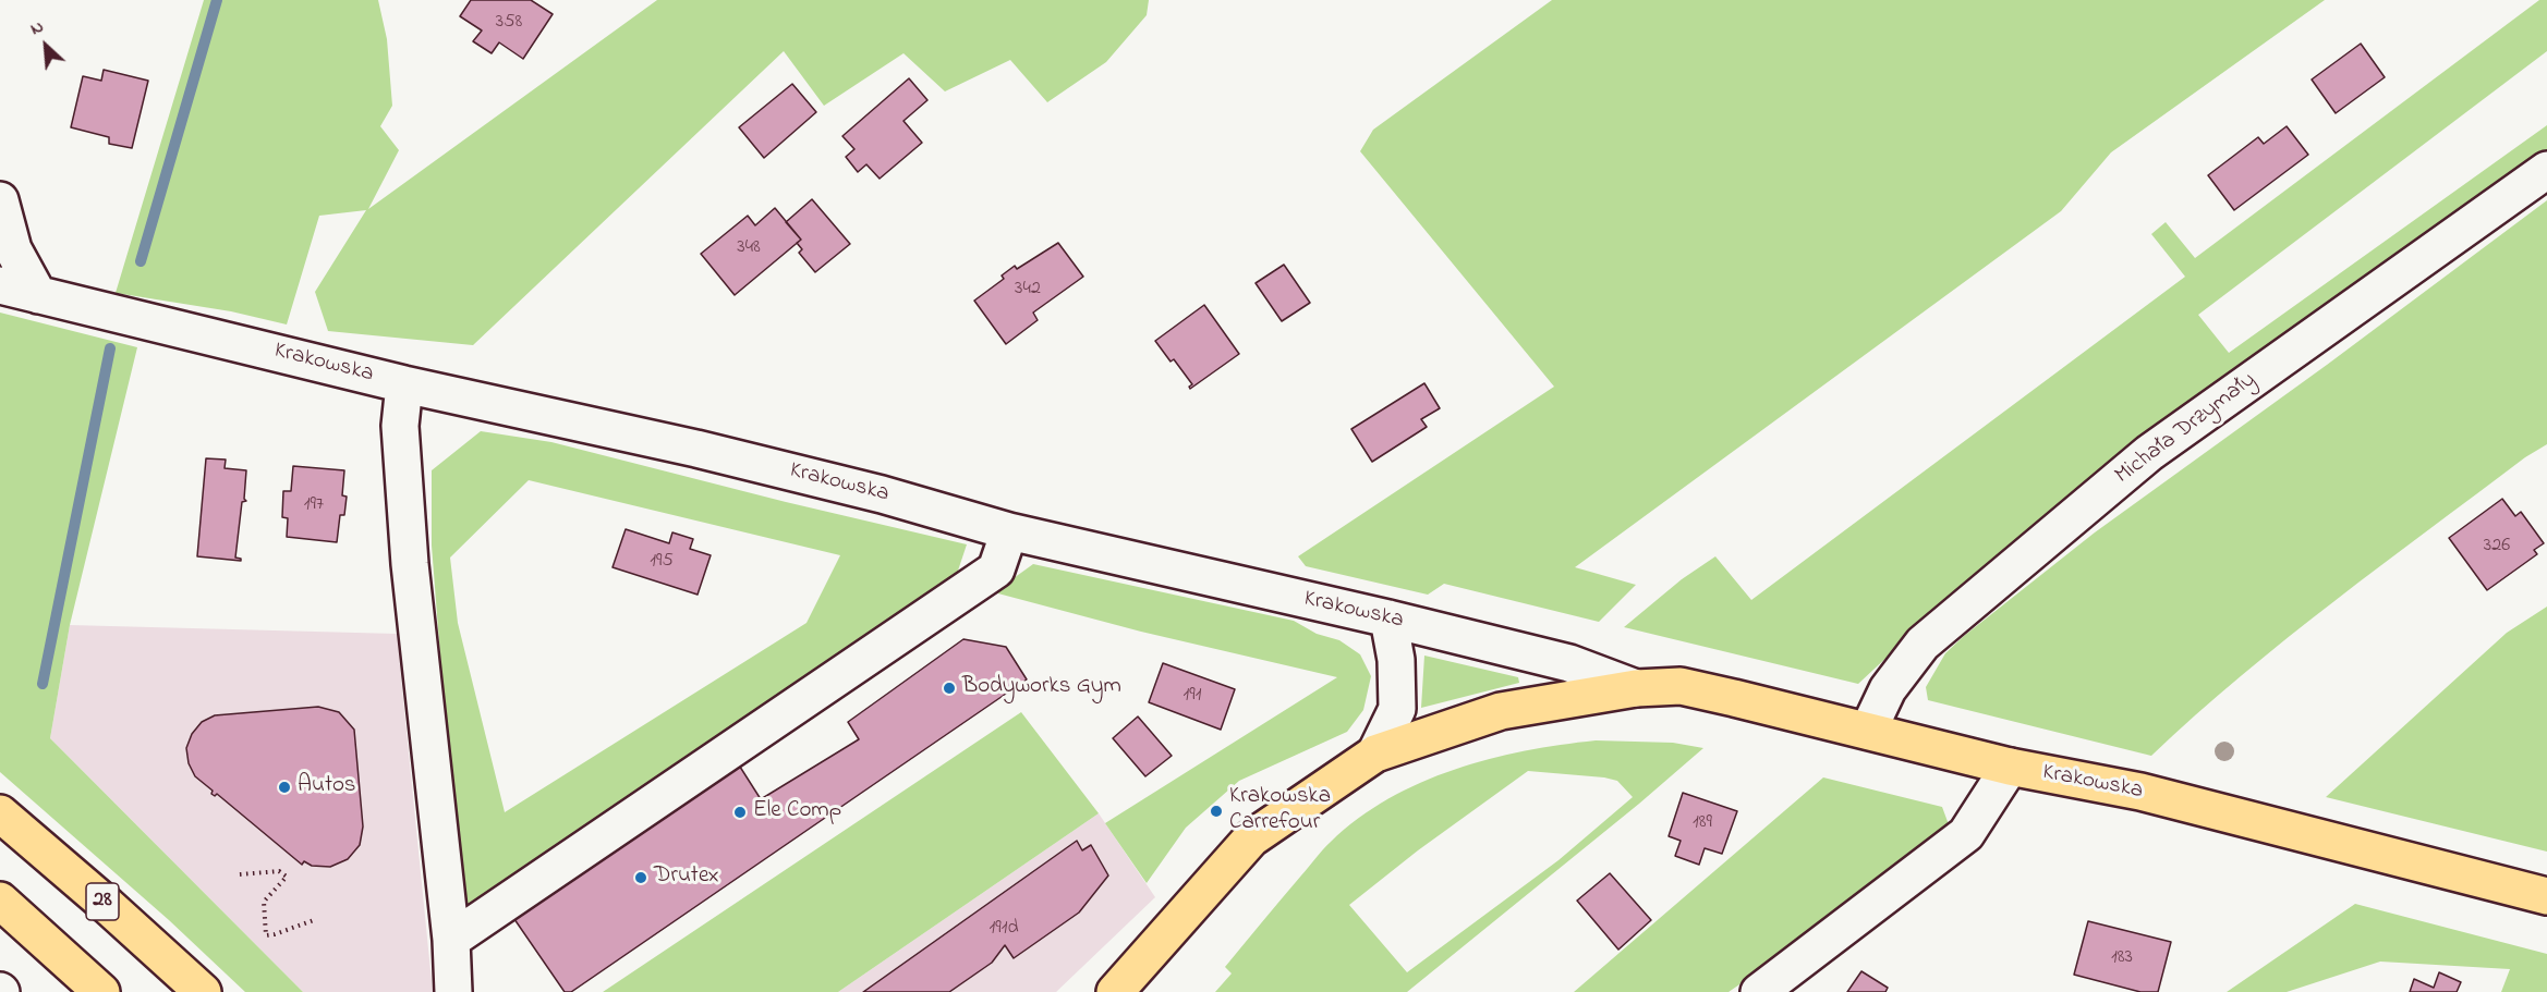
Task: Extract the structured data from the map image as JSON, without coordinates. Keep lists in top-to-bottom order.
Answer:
{
  "streets": {
    "main road": ["Krakowska", "28"],
    "street": ["Michała Drzymały"]
  },
  "crossings": [
    ["Krakowska", "Michała Drzymały"]
  ],
  "places": [
    "Bodyworks Gym",
    "Autos",
    "Krakowska Carrefour",
    "Ele Comp",
    "Drutex"
  ],
  "house_numbers": [
    "358",
    "348",
    "342",
    "197",
    "326",
    "195",
    "191",
    "189",
    "191d",
    "183"
  ],
  "north": "top left"
}
